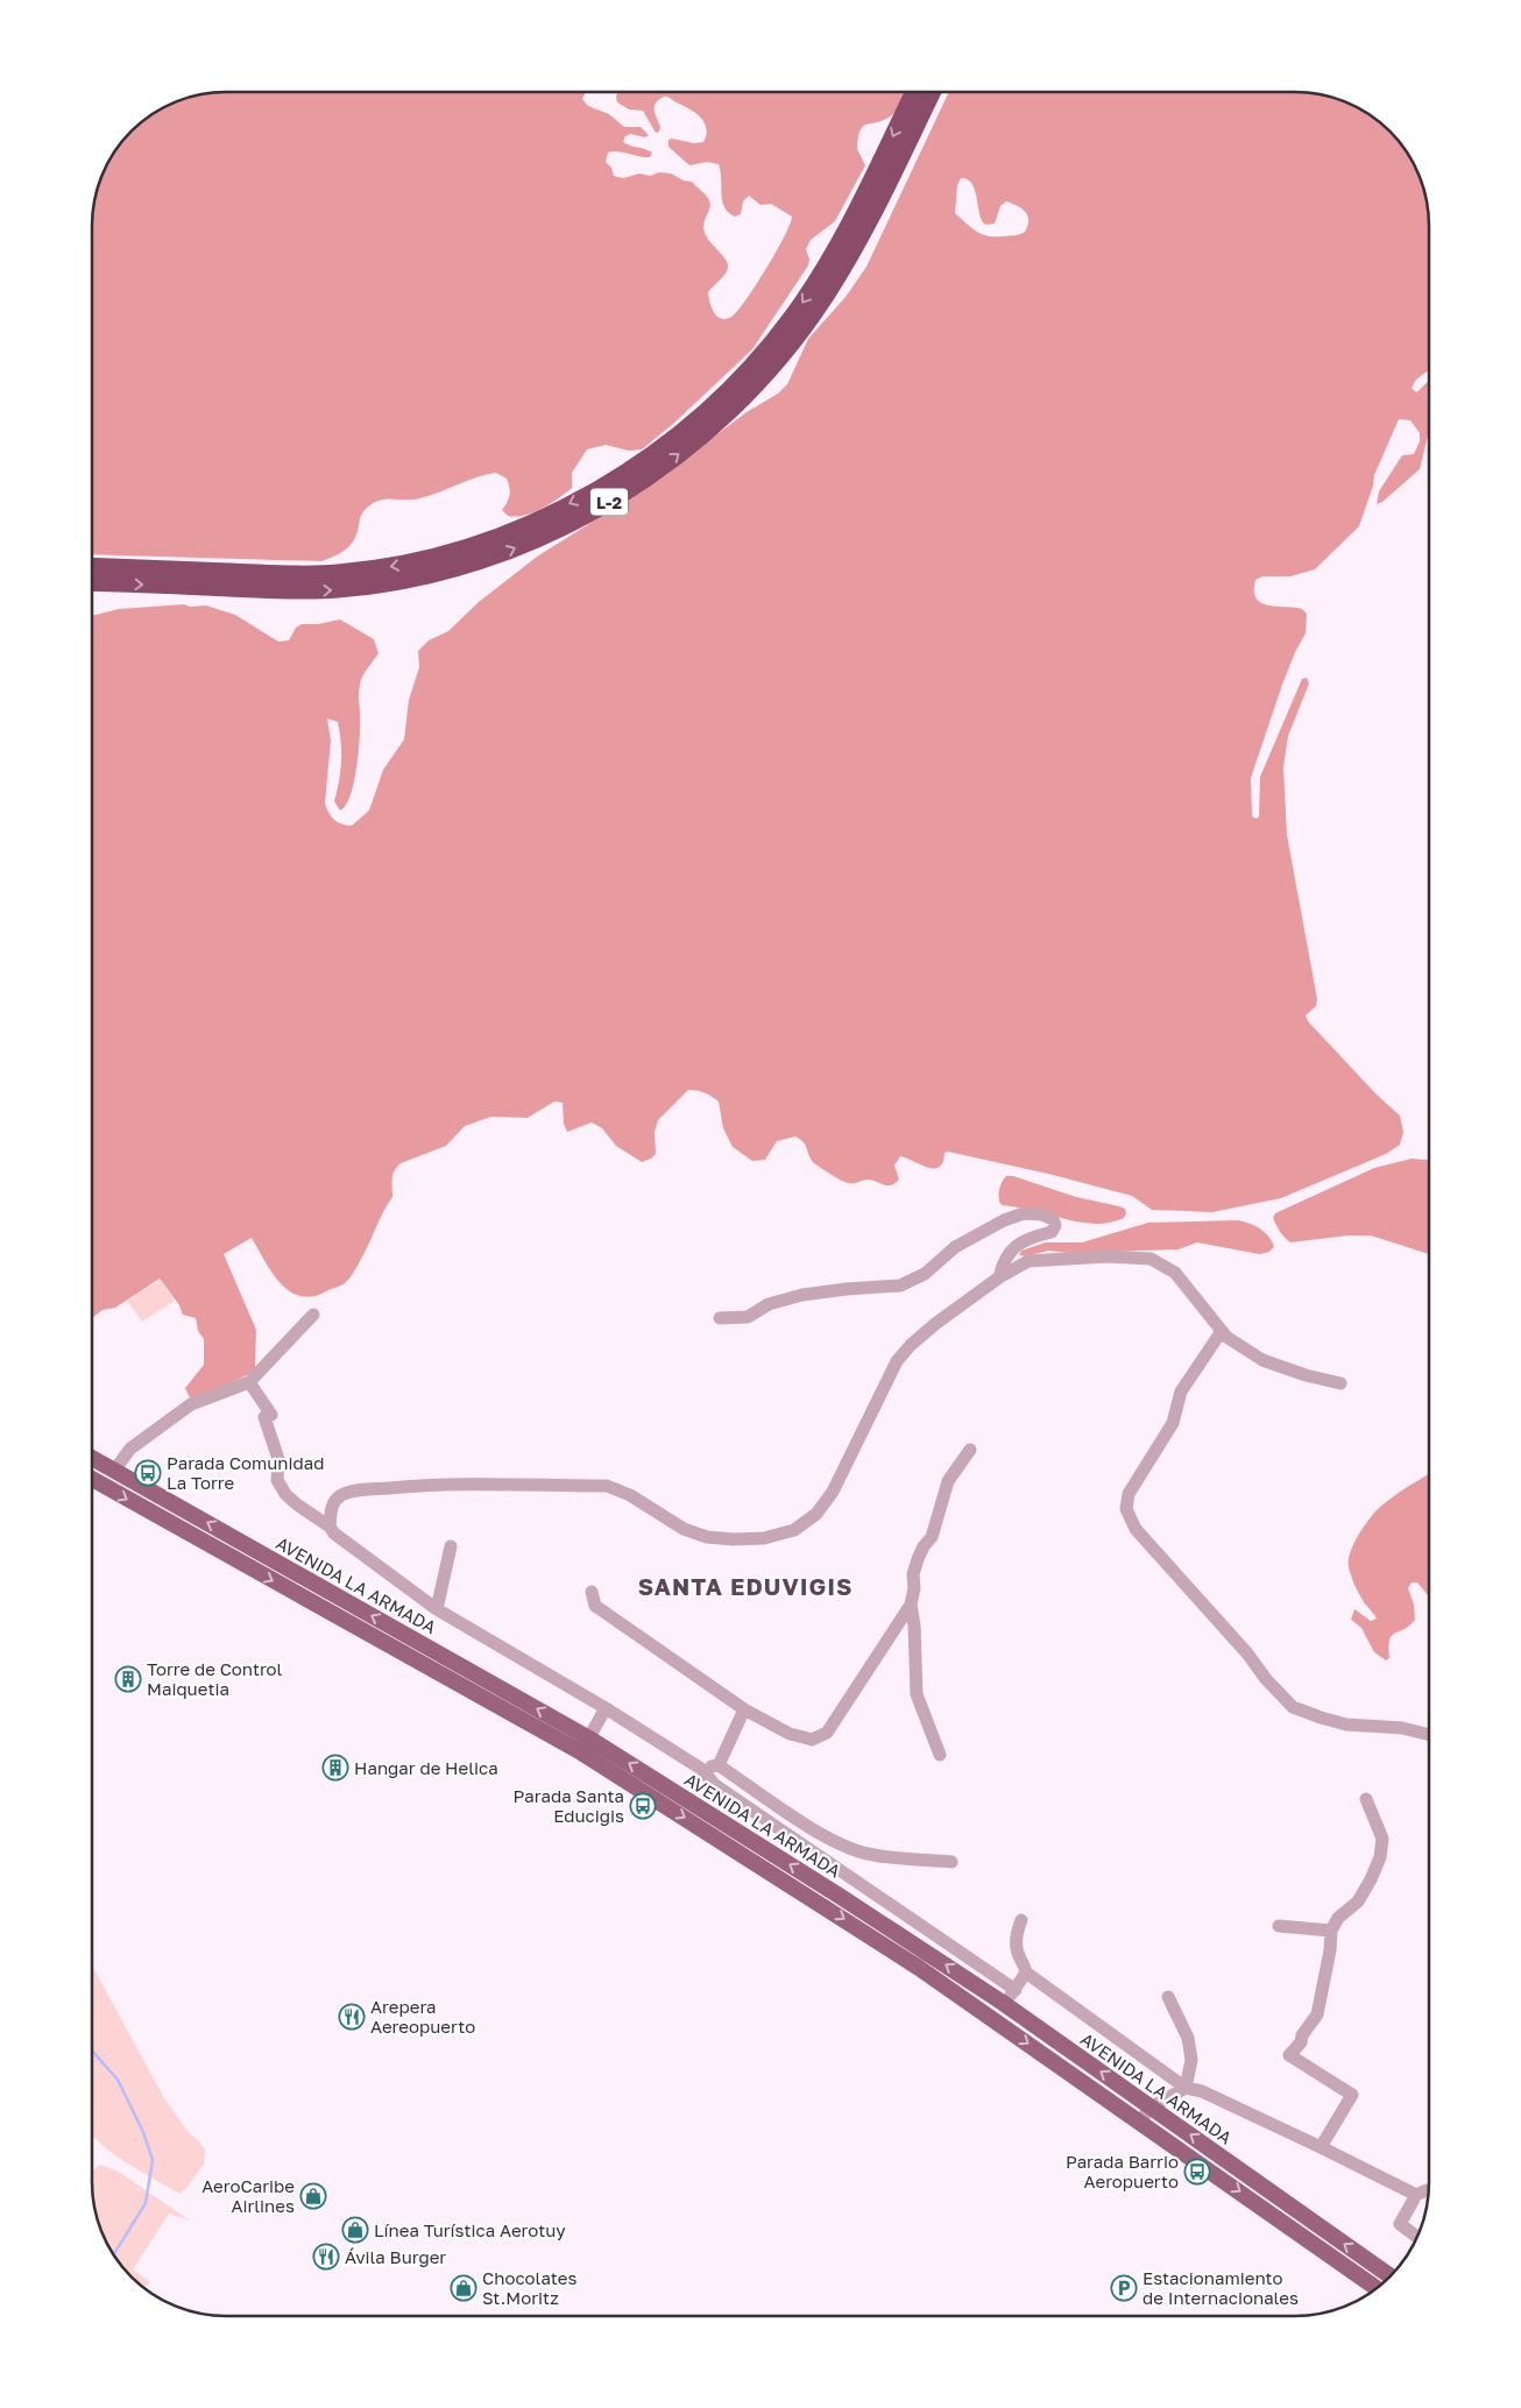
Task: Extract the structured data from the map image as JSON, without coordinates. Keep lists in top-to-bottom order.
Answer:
{
  "streets": {
    "highway": ["L-2"],
    "main road": ["AVENIDA LA ARMADA"]
  },
  "districts": ["SANTA EDUVIGIS"],
  "places": {
    "bus stop": ["Parada Comunidad La Torre", "Parada Santa Educigis", "Parada Barrio Aeropuerto"],
    "building": ["Torre de Control Maiquetia", "Hangar de Helica"],
    "restaurant": ["Arepera Aereopuerto", "Ávila Burger"],
    "shop": ["AeroCaribe Airlines", "Línea Turística Aerotuy", "Chocolates St.Moritz"],
    "parking": ["Estacionamiento de Internacionales"]
  }
}
